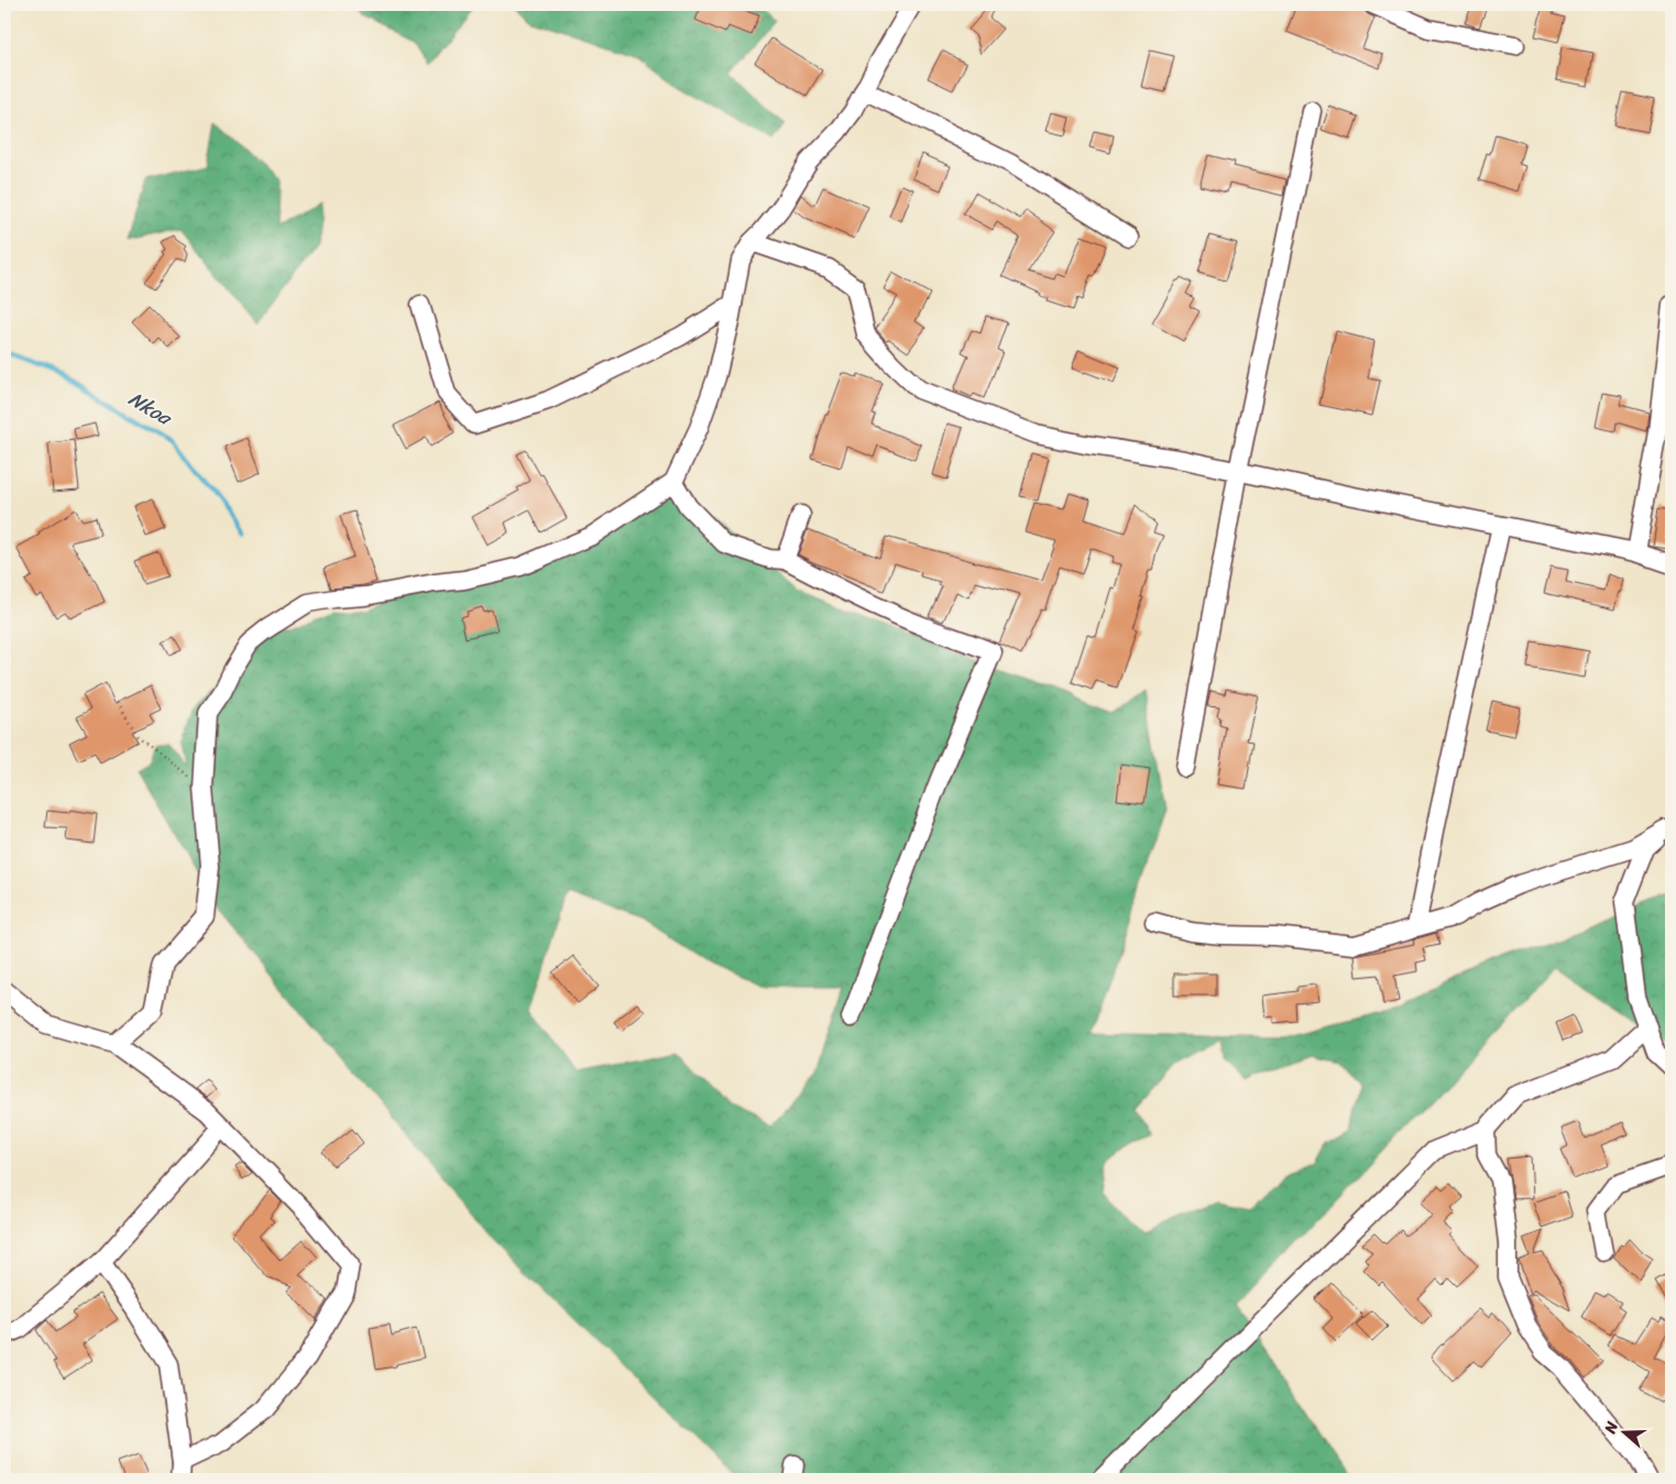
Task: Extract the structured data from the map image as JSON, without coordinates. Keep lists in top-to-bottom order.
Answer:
{
  "water": ["Nkoa"],
  "north": "left"
}
